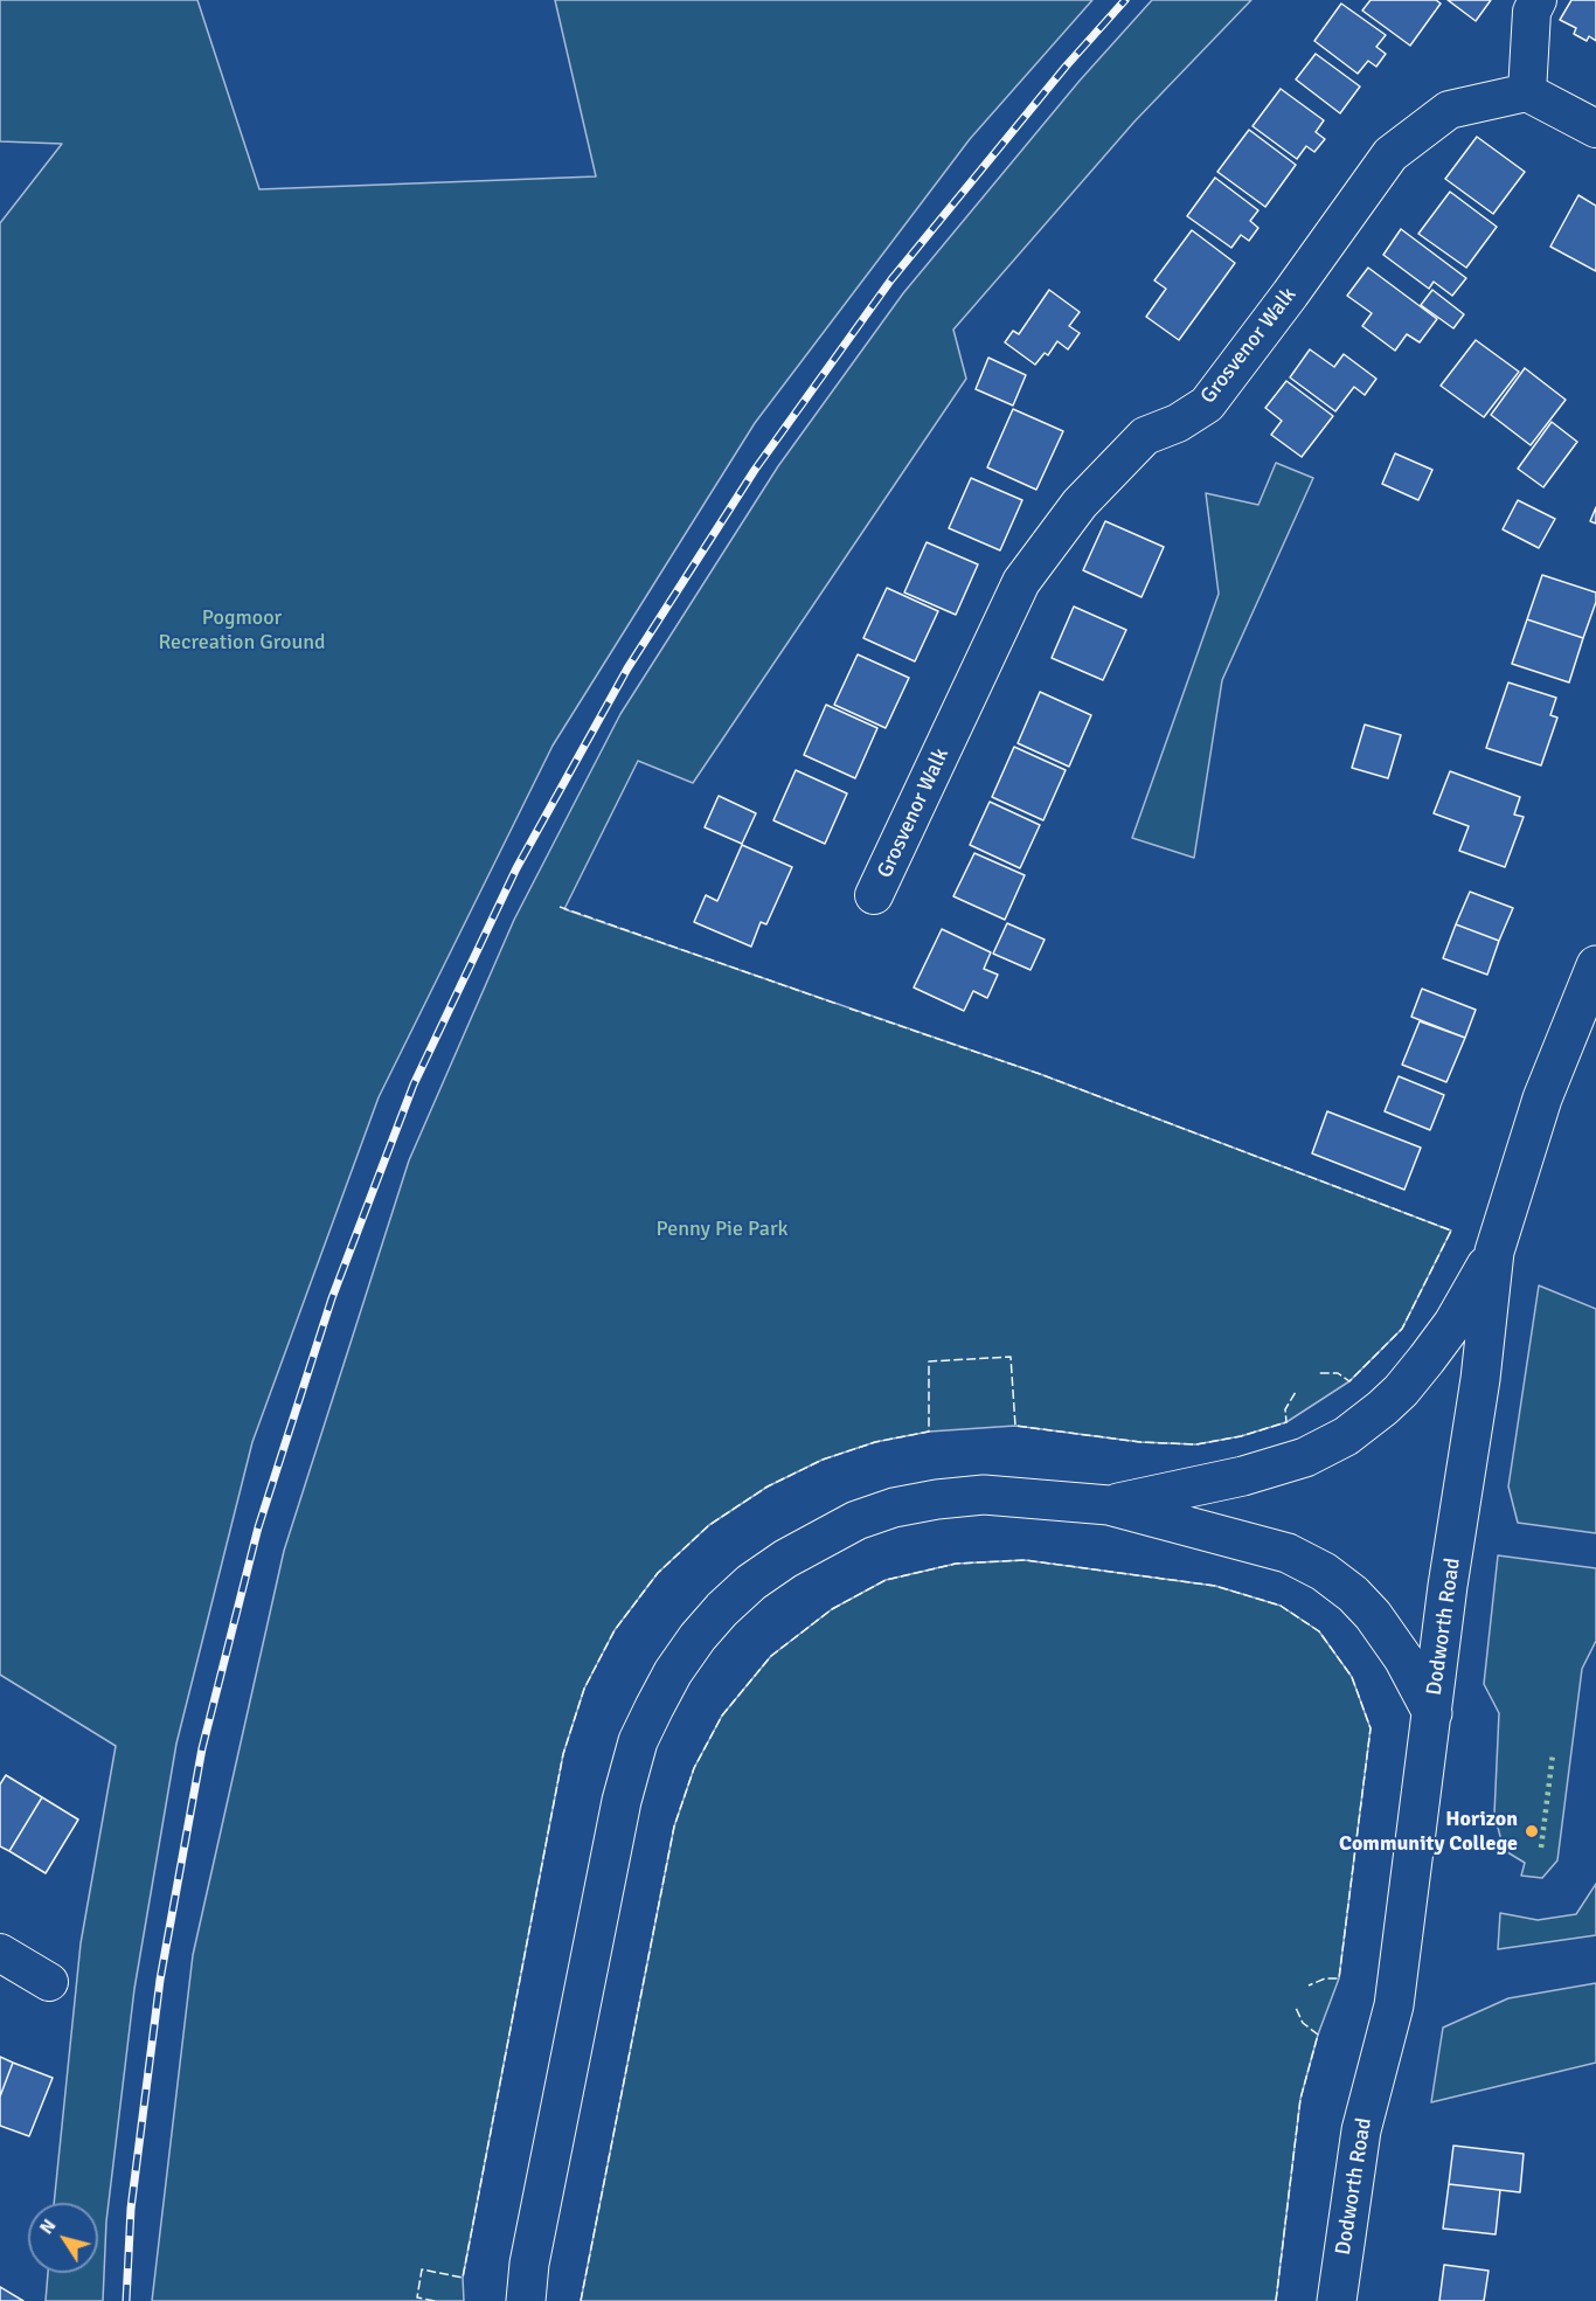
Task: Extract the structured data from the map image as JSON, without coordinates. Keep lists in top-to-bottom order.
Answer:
{
  "streets": {
    "highway": ["Dodworth Road"],
    "street": ["Grosvenor Walk"]
  },
  "parks": ["Pogmoor Recreation Ground", "Penny Pie Park"],
  "places": ["Horizon Community College"],
  "north": "top left"
}
